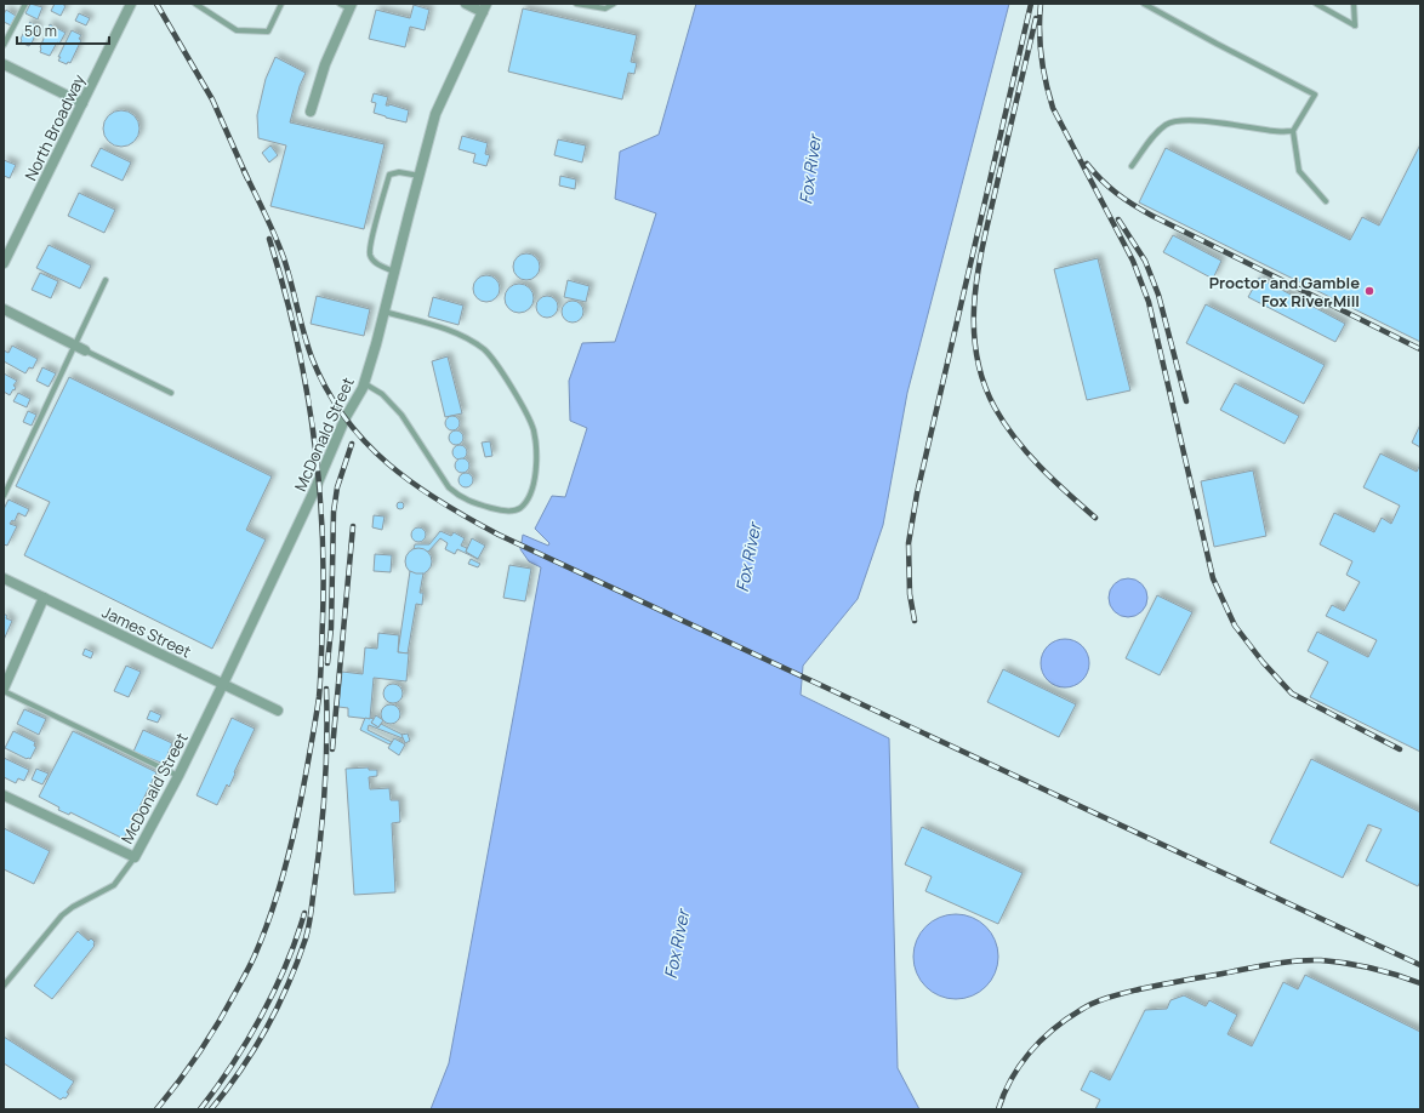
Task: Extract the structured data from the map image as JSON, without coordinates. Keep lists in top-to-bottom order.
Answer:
{
  "streets": {
    "street": ["North Broadway", "McDonald Street", "James Street"]
  },
  "crossings": [
    ["McDonald Street", "James Street"]
  ],
  "water": ["Fox River"],
  "places": ["Proctor and Gamble Fox River Mill"],
  "scale_bar": "50 m"
}
